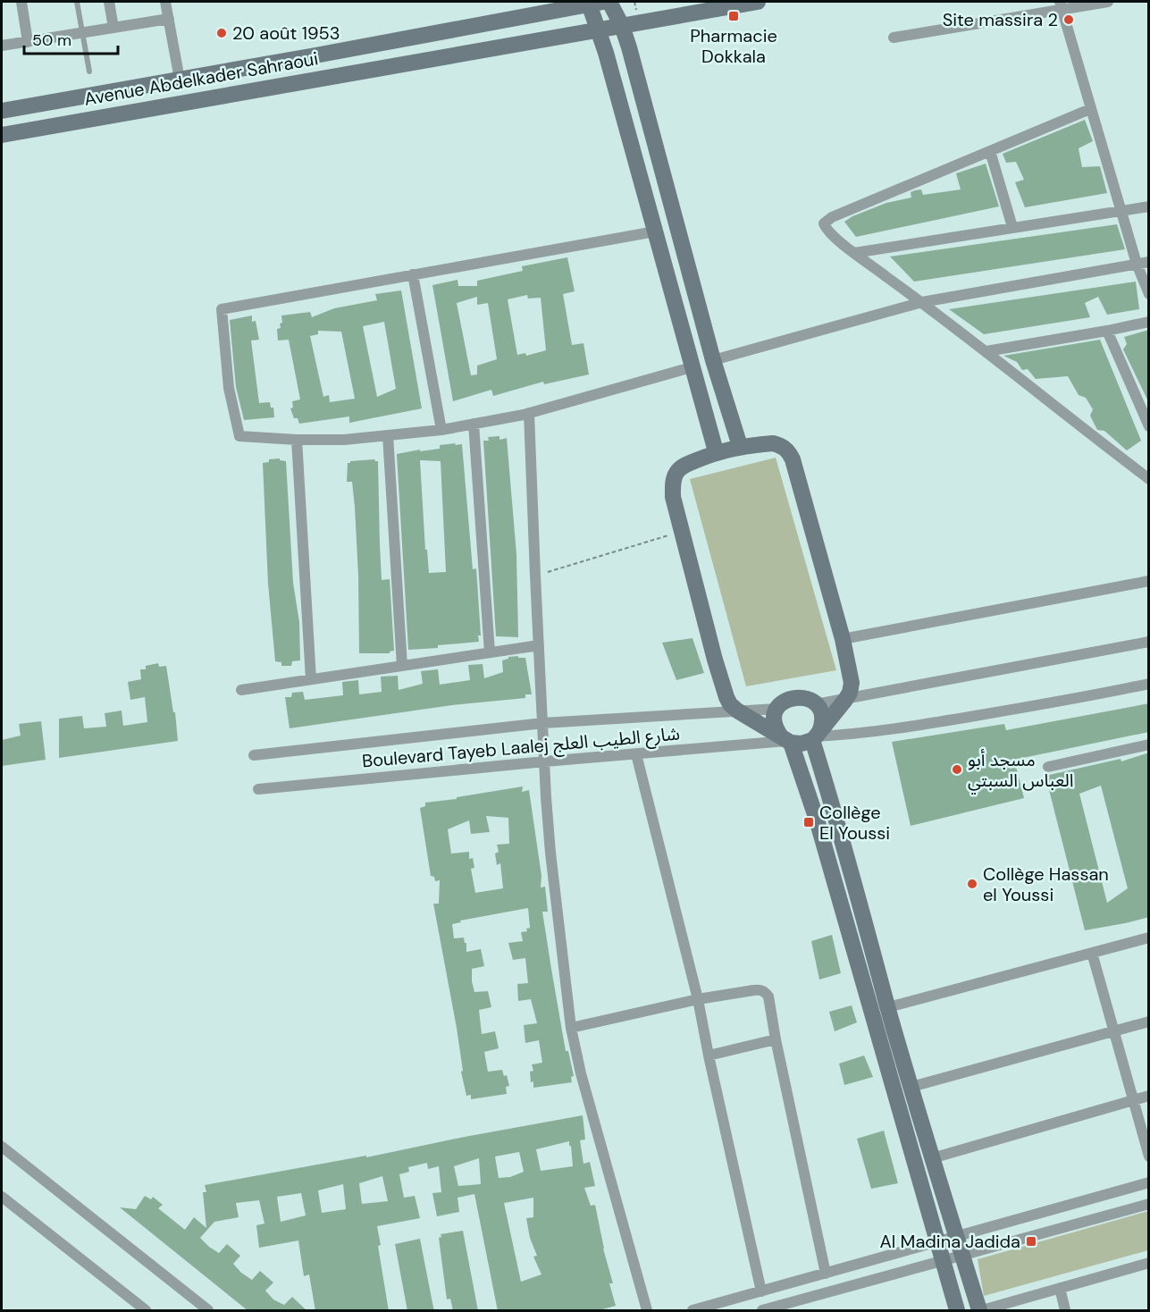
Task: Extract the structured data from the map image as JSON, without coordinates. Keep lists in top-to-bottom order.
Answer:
{
  "streets": {
    "street": ["Avenue Abdelkader Sahraoui", "Boulevard Tayeb Laalej شارع الطيب العلج"]
  },
  "places": {
    "transit": ["Pharmacie Dokkala", "Collège El Youssi", "Al Madina Jadida"],
    "other": [
      "Site massira 2",
      "20 août 1953",
      "مسجد أبو العباس السبتي",
      "Collège Hassan el Youssi"
    ]
  },
  "scale_bar": "50 m"
}
